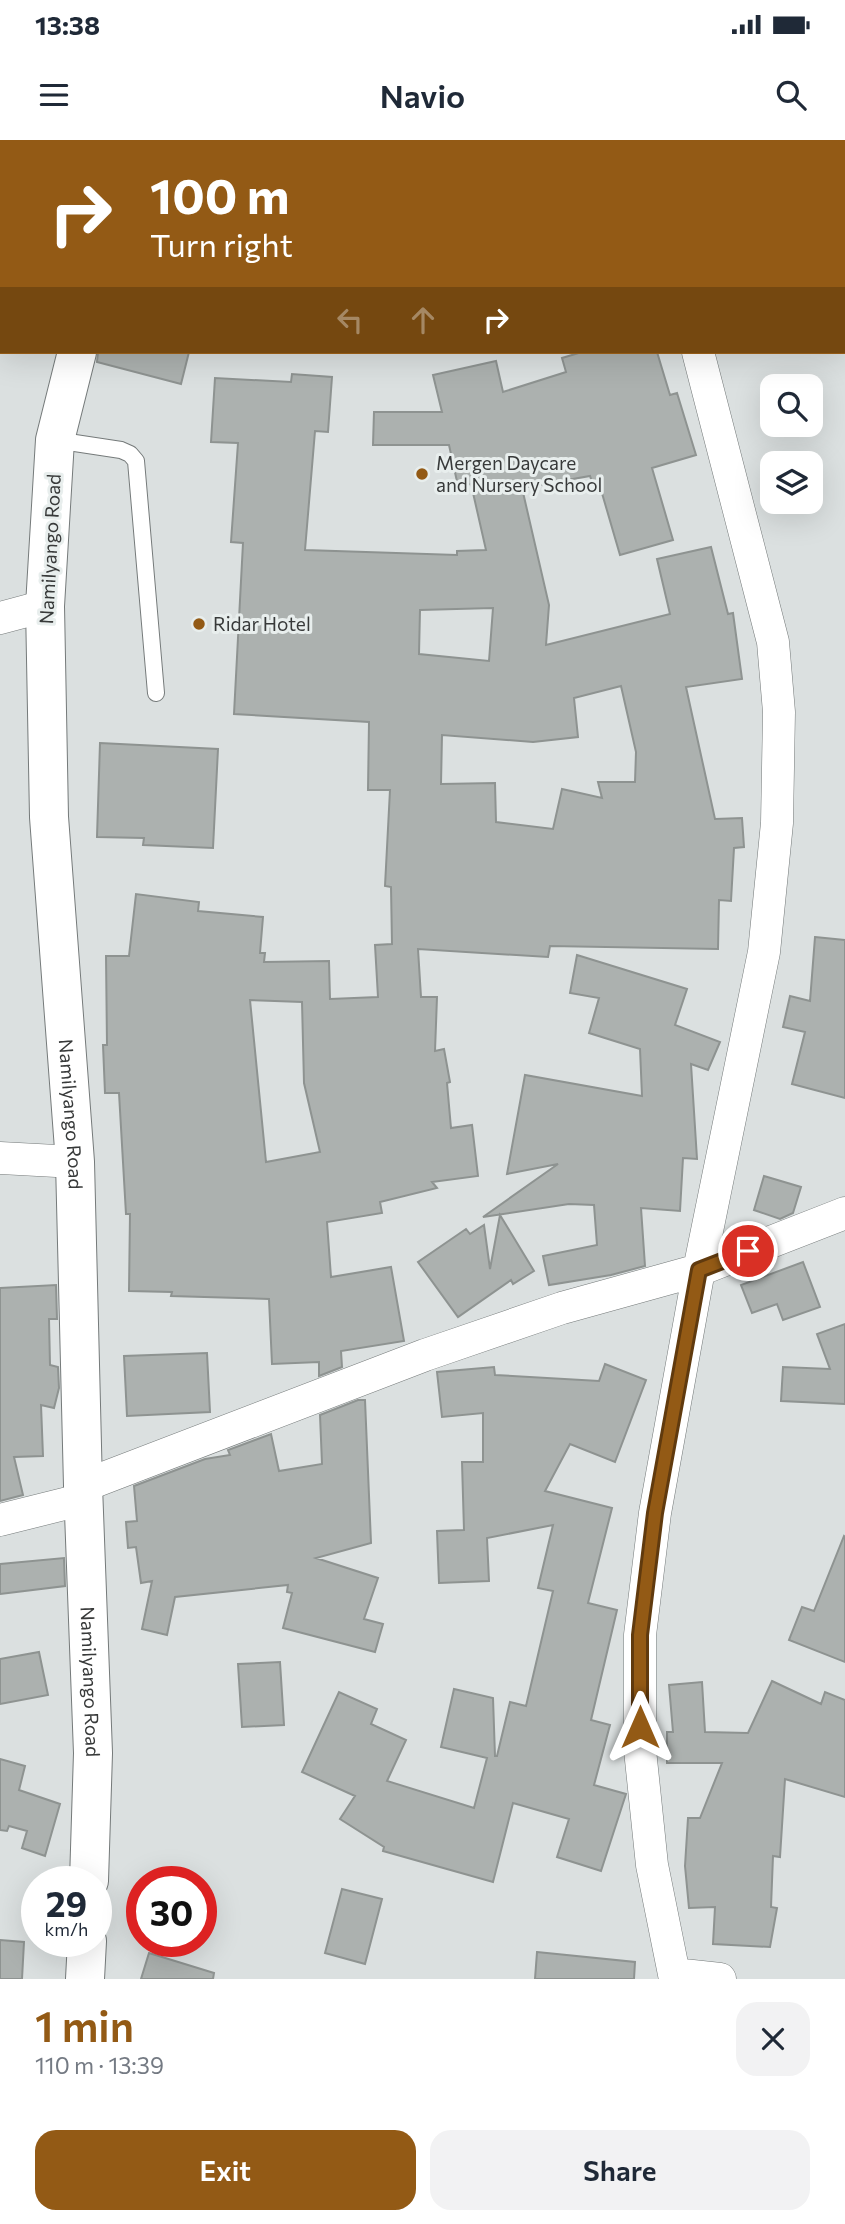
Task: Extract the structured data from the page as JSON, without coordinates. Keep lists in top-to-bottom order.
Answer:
{
  "streets": {
    "main road": ["Namilyango Road"]
  },
  "places": ["Mergen Daycare and Nursery School", "Ridar Hotel"],
  "page": {
    "status": "13:38",
    "header": "Navio",
    "turn": ["100 m", "Turn right"],
    "speed": "29 km/h",
    "limit": "30",
    "heading": ["1 min", "110 m · 13:39"],
    "buttons": ["Exit", "Share"]
  }
}
